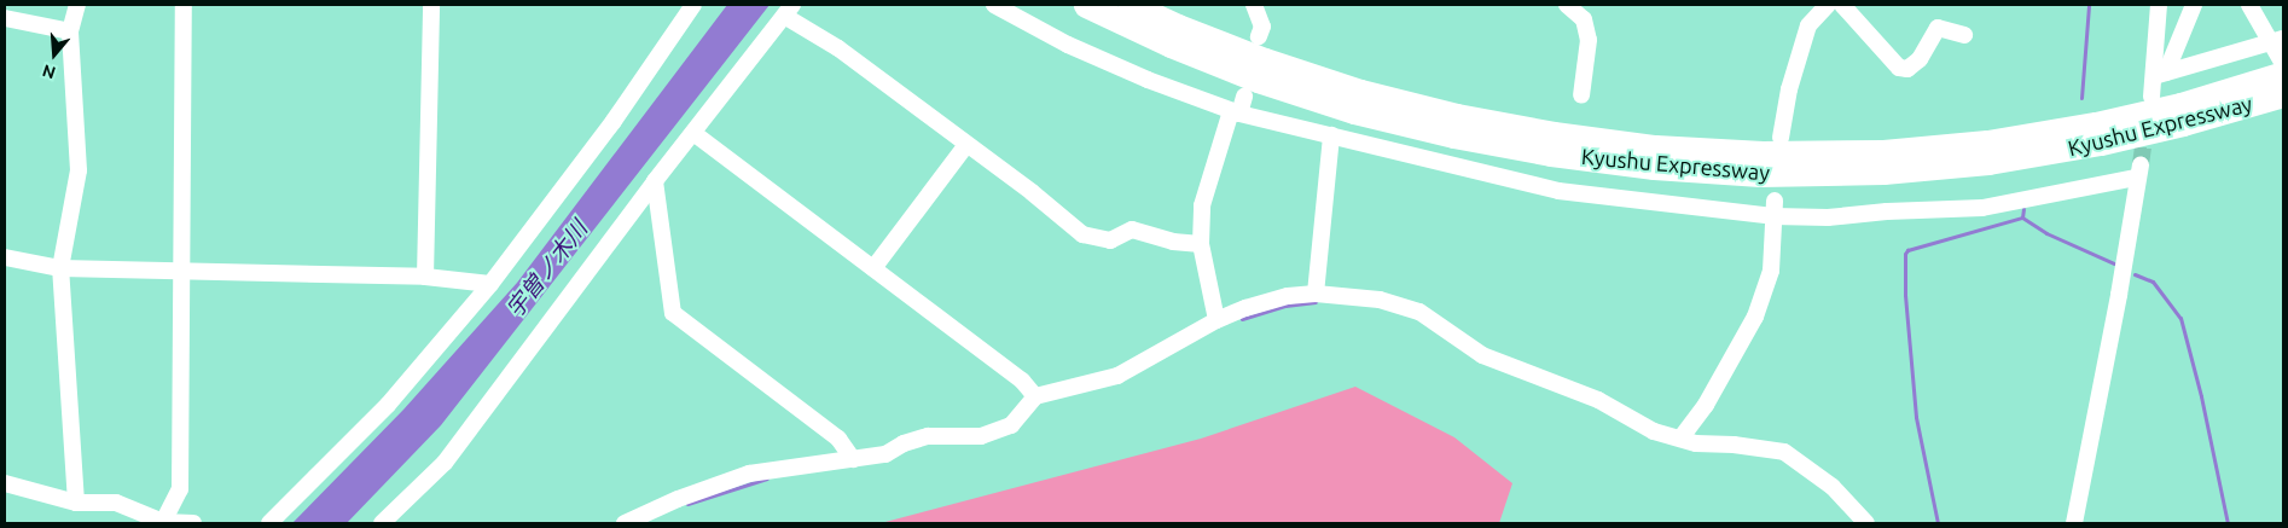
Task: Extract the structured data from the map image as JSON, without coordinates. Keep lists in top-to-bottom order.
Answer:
{
  "streets": {
    "highway": ["Kyushu Expressway"]
  },
  "water": ["宇曽ノ木川"],
  "north": "bottom"
}
